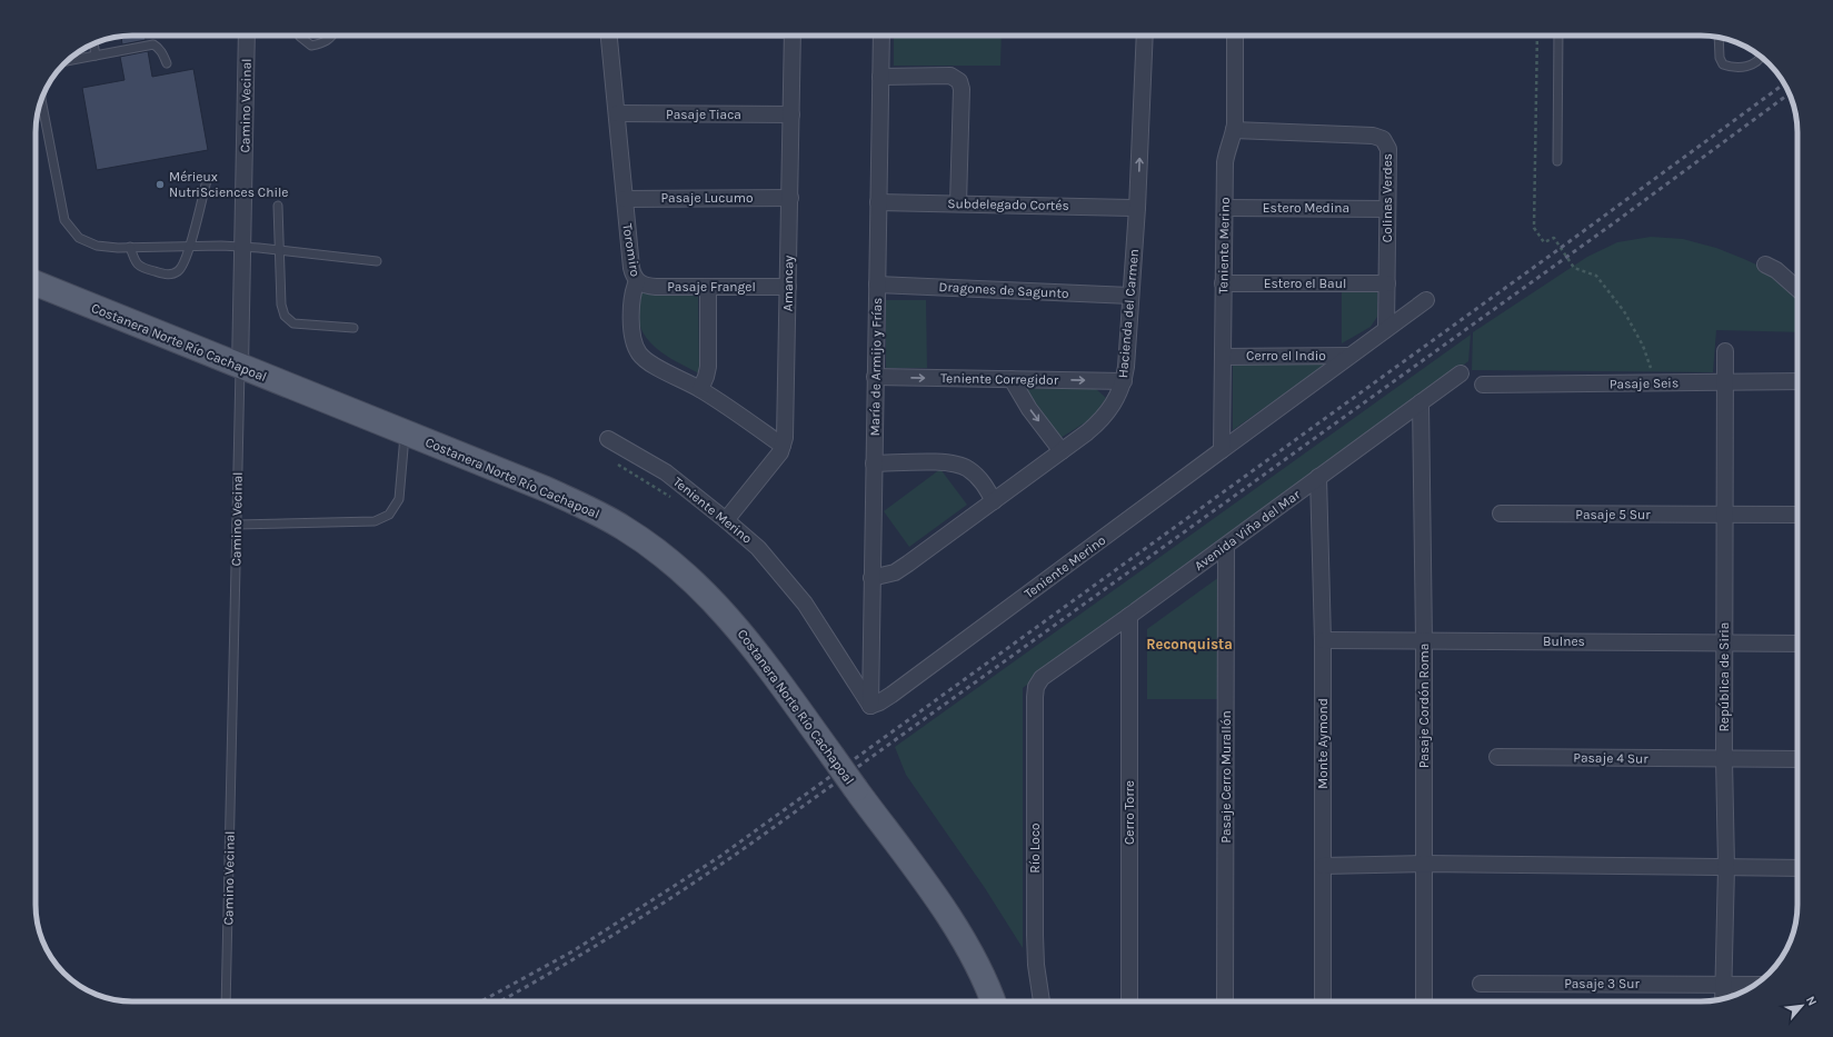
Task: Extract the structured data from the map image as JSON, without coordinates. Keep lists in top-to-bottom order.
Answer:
{
  "streets": {
    "main road": ["Costanera Norte Río Cachapoal"],
    "street": [
      "Camino Vecinal",
      "Pasaje Tiaca",
      "Pasaje Lucumo",
      "Colinas Verdes",
      "Subdelegado Cortés",
      "Estero Medina",
      "Teniente Merino",
      "Toromiro",
      "Amancay",
      "Estero el Baul",
      "Pasaje Frangel",
      "Dragones de Sagunto",
      "Hacienda del Carmen",
      "Cerro el Indio",
      "María de Armijo y Frías",
      "Teniente Corregidor",
      "Pasaje Seis",
      "Pasaje 5 Sur",
      "Avenida Viña del Mar",
      "Bulnes",
      "República de Siria",
      "Pasaje Cordón Roma",
      "Monte Aymond",
      "Pasaje 4 Sur",
      "Pasaje Cerro Murallón",
      "Cerro Torre",
      "Río Loco",
      "Pasaje 3 Sur"
    ]
  },
  "crossings": [
    ["Camino Vecinal", "Costanera Norte Río Cachapoal"],
    ["Pasaje Tiaca", "Toromiro"],
    ["Pasaje Tiaca", "Amancay"],
    ["Pasaje Lucumo", "Toromiro"],
    ["Pasaje Lucumo", "Amancay"],
    ["Colinas Verdes", "Estero Medina"],
    ["Colinas Verdes", "Teniente Merino"],
    ["Colinas Verdes", "Estero el Baul"],
    ["Subdelegado Cortés", "Hacienda del Carmen"],
    ["Subdelegado Cortés", "María de Armijo y Frías"],
    ["Estero Medina", "Teniente Merino"],
    ["Teniente Merino", "Amancay"],
    ["Teniente Merino", "Estero el Baul"],
    ["Teniente Merino", "Cerro el Indio"],
    ["Teniente Merino", "María de Armijo y Frías"],
    ["Toromiro", "Amancay"],
    ["Toromiro", "Pasaje Frangel"],
    ["Amancay", "Pasaje Frangel"],
    ["Dragones de Sagunto", "Hacienda del Carmen"],
    ["Dragones de Sagunto", "María de Armijo y Frías"],
    ["Hacienda del Carmen", "María de Armijo y Frías"],
    ["Hacienda del Carmen", "Teniente Corregidor"],
    ["María de Armijo y Frías", "Teniente Corregidor"],
    ["Pasaje Seis", "República de Siria"],
    ["Pasaje 5 Sur", "República de Siria"],
    ["Avenida Viña del Mar", "Pasaje Cordón Roma"],
    ["Avenida Viña del Mar", "Monte Aymond"],
    ["Avenida Viña del Mar", "Pasaje Cerro Murallón"],
    ["Avenida Viña del Mar", "Cerro Torre"],
    ["Avenida Viña del Mar", "Río Loco"],
    ["Bulnes", "República de Siria"],
    ["Bulnes", "Pasaje Cordón Roma"],
    ["Bulnes", "Monte Aymond"],
    ["República de Siria", "Pasaje 4 Sur"],
    ["República de Siria", "Pasaje 3 Sur"]
  ],
  "one_way": ["Teniente Corregidor"],
  "districts": ["Reconquista"],
  "places": ["Mérieux NutriSciences Chile"],
  "north": "top right"
}
